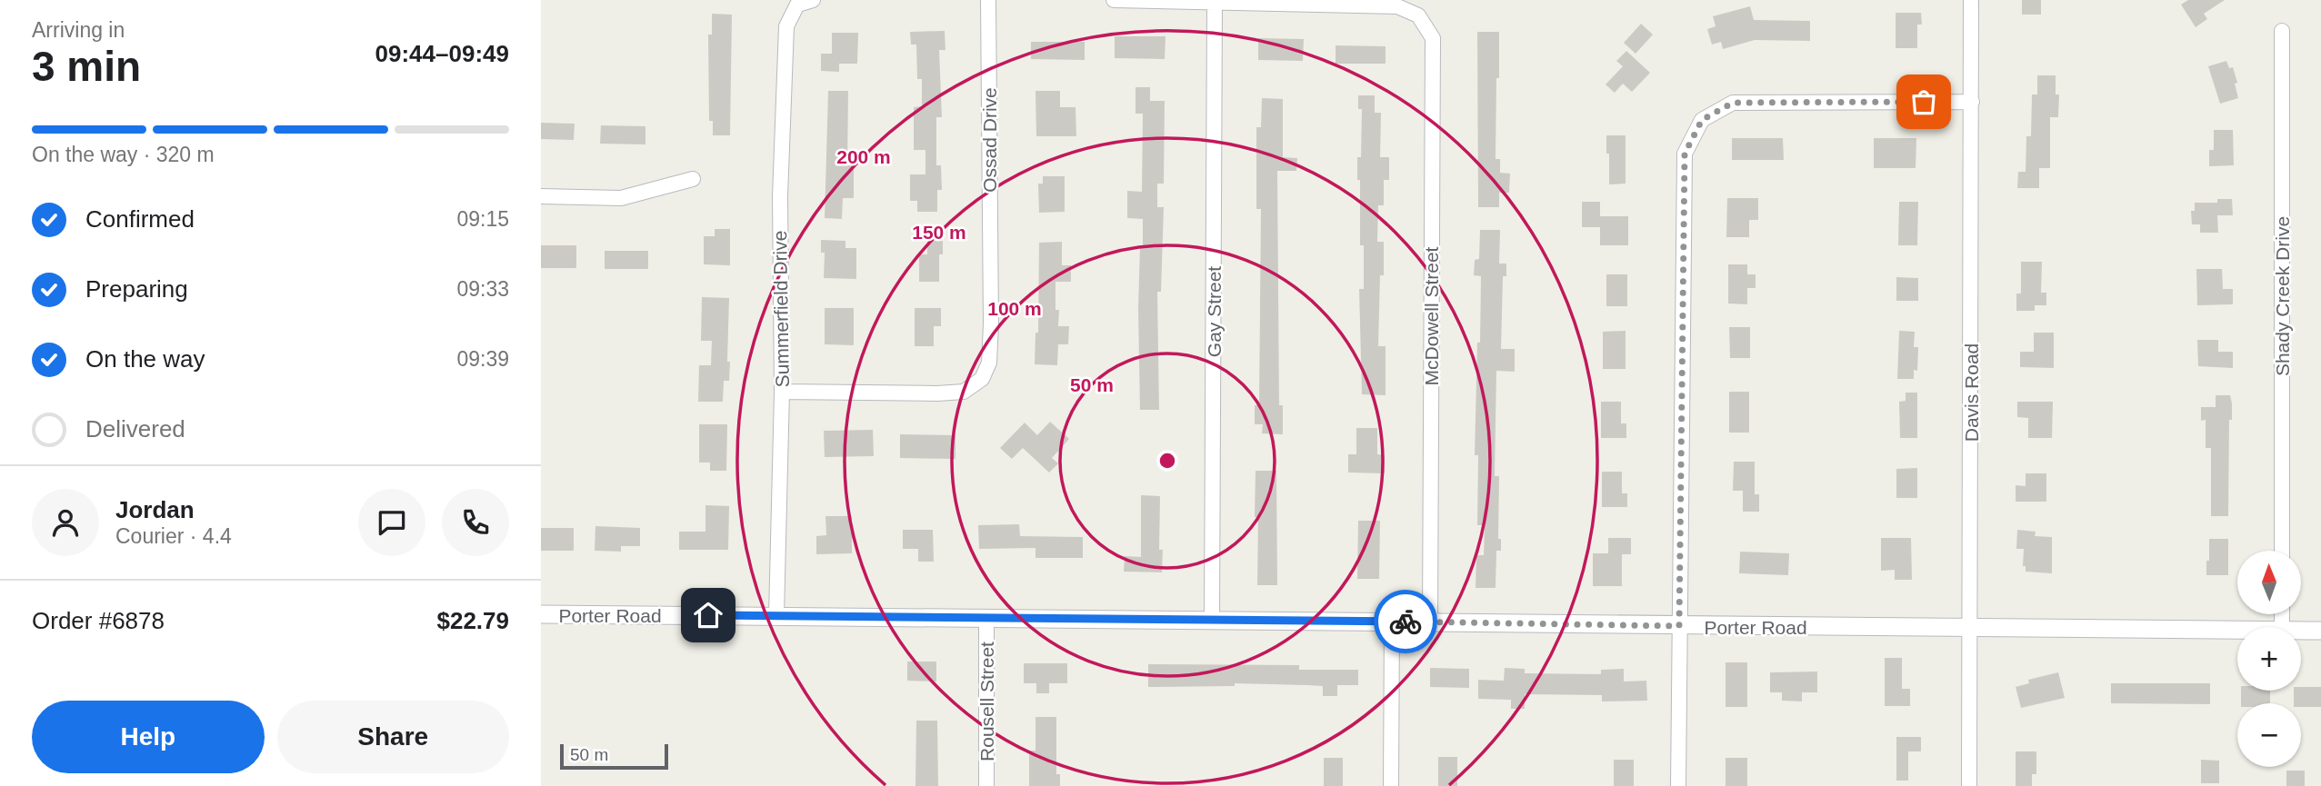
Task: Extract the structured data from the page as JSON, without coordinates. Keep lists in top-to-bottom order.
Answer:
{
  "streets": {
    "street": [
      "Ossad Drive",
      "Shady Creek Drive",
      "Summerfield Drive",
      "Gay Street",
      "McDowell Street",
      "Davis Road",
      "Porter Road",
      "Rousell Street"
    ]
  },
  "crossings": [
    ["Ossad Drive", "Summerfield Drive"],
    ["Summerfield Drive", "Porter Road"],
    ["Gay Street", "McDowell Street"],
    ["Gay Street", "Porter Road"],
    ["McDowell Street", "Porter Road"],
    ["Davis Road", "Porter Road"],
    ["Porter Road", "Rousell Street"]
  ],
  "scale_bar": "50 m",
  "north": "top",
  "page": {
    "heading": ["3 min", "Arriving in", "09:44–09:49"],
    "panel": [
      "Jordan",
      "Courier · 4.4",
      "Order #6878",
      "$22.79"
    ],
    "bar": "On the way · 320 m",
    "list": [
      ["Confirmed", "09:15"],
      ["Preparing", "09:33"],
      ["On the way", "09:39"],
      "Delivered"
    ],
    "map_buttons": ["+", "−"],
    "buttons": ["Help", "Share"],
    "scale": "50 m"
  },
  "rings": [
    "200 m",
    "150 m",
    "100 m",
    "50 m"
  ]
}
